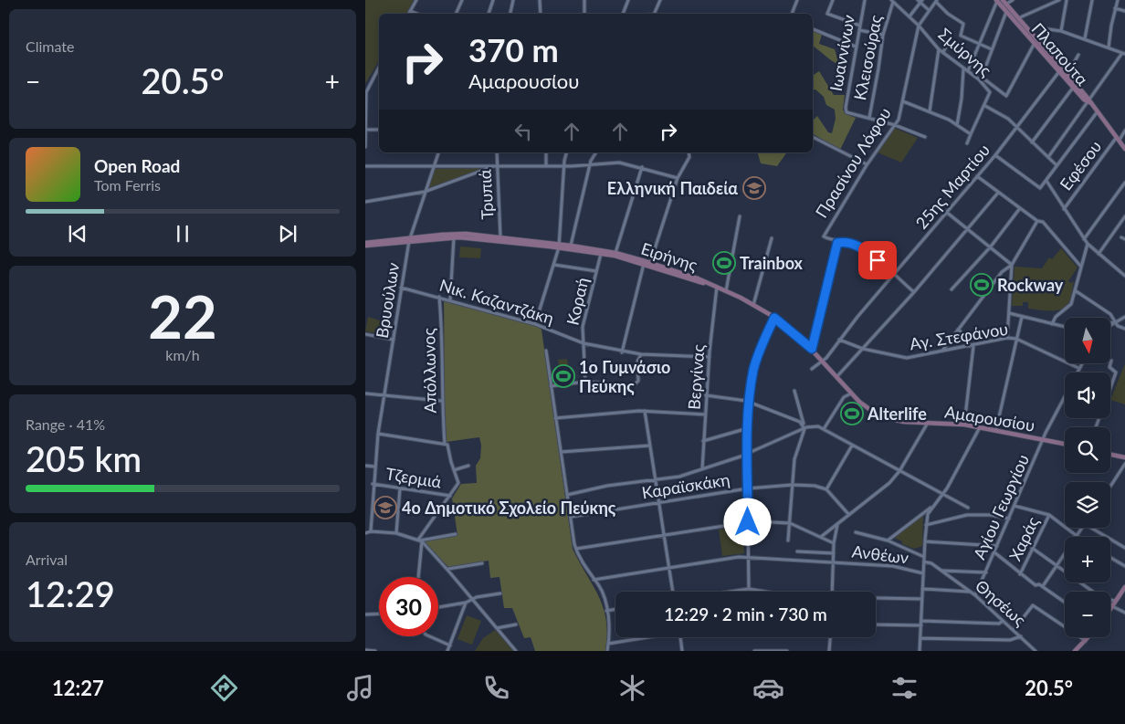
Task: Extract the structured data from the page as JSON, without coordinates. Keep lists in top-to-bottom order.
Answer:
{
  "streets": {
    "main road": ["Πλαπούτα", "Ειρήνης", "Αμαρουσίου"],
    "street": [
      "Σμύρνης",
      "Ιωαννίνων",
      "Κλεισούρας",
      "Πρασίνου Λόφου",
      "Εφέσου",
      "25ης Μαρτίου",
      "Τρυπιά",
      "Βρυούλων",
      "Νικ. Καζαντζάκη",
      "Κοραή",
      "Αγ. Στεφάνου",
      "Απόλλωνος",
      "Βεργίνας",
      "Τζερμιά",
      "Καραϊσκάκη",
      "Αγίου Γεωργίου",
      "Χαράς",
      "Ανθέων",
      "Θησέως"
    ]
  },
  "crossings": [
    ["Σμύρνης", "Κλεισούρας"],
    ["Σμύρνης", "Πρασίνου Λόφου"],
    ["Ιωαννίνων", "Κλεισούρας"],
    ["Πλαπούτα", "Εφέσου"],
    ["Πλαπούτα", "25ης Μαρτίου"],
    ["25ης Μαρτίου", "Αγ. Στεφάνου"],
    ["25ης Μαρτίου", "Αμαρουσίου"],
    ["Τρυπιά", "Ειρήνης"],
    ["Ειρήνης", "Βρυούλων"],
    ["Ειρήνης", "Κοραή"],
    ["Ειρήνης", "Αμαρουσίου"],
    ["Βρυούλων", "Νικ. Καζαντζάκη"],
    ["Βρυούλων", "Τζερμιά"],
    ["Νικ. Καζαντζάκη", "Κοραή"],
    ["Νικ. Καζαντζάκη", "Απόλλωνος"],
    ["Αγ. Στεφάνου", "Αγίου Γεωργίου"],
    ["Βεργίνας", "Αμαρουσίου"],
    ["Αμαρουσίου", "Αγίου Γεωργίου"],
    ["Αγίου Γεωργίου", "Θησέως"]
  ],
  "places": {
    "school or university": ["Ελληνική Παιδεία", "4o Δημοτικό Σχολείο Πεύκης"],
    "sports": [
      "Trainbox",
      "Rockway",
      "1ο Γυμνάσιο Πεύκης",
      "Alterlife"
    ]
  },
  "north": "bottom",
  "page": {
    "tile": [
      "Climate",
      ["22", "km/h"],
      ["Range · 41%", "205 km"],
      ["Arrival", "12:29"]
    ],
    "turn": ["370 m", "Αμαρουσίου"],
    "heat": ["−", "20.5°", "+"],
    "song": ["Open Road", "Tom Ferris"],
    "map_buttons": ["+", "−"],
    "limit": "30",
    "trip": "12:29 · 2 min · 730 m",
    "tabs": ["12:27", "20.5°"]
  }
}
